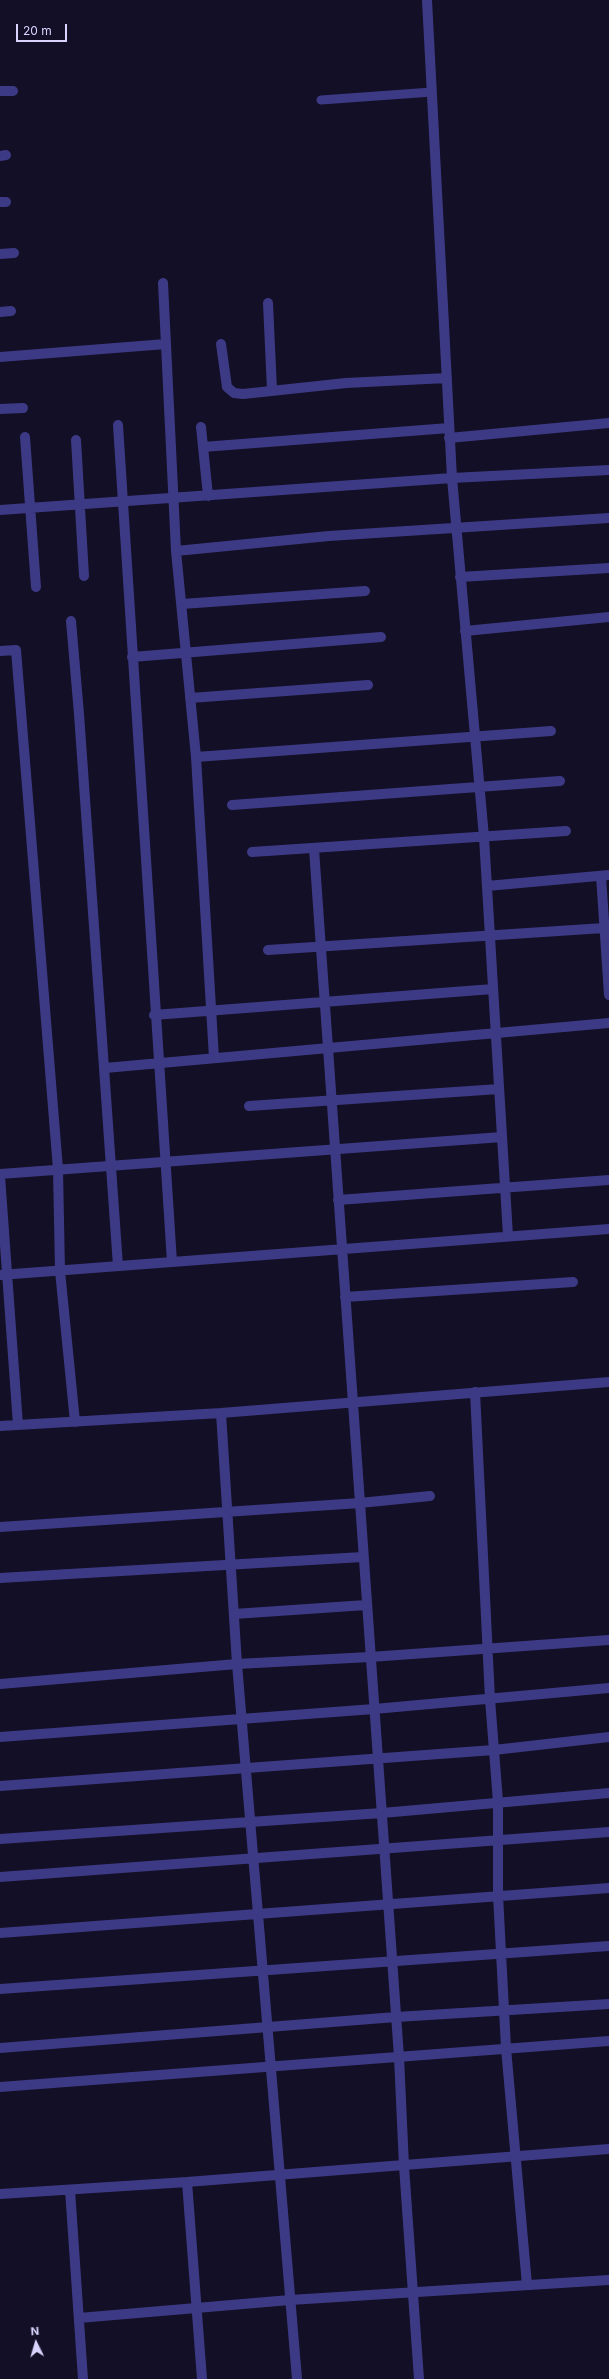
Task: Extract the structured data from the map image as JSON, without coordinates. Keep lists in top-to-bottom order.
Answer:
{
  "scale_bar": "20 m",
  "north": "top"
}
